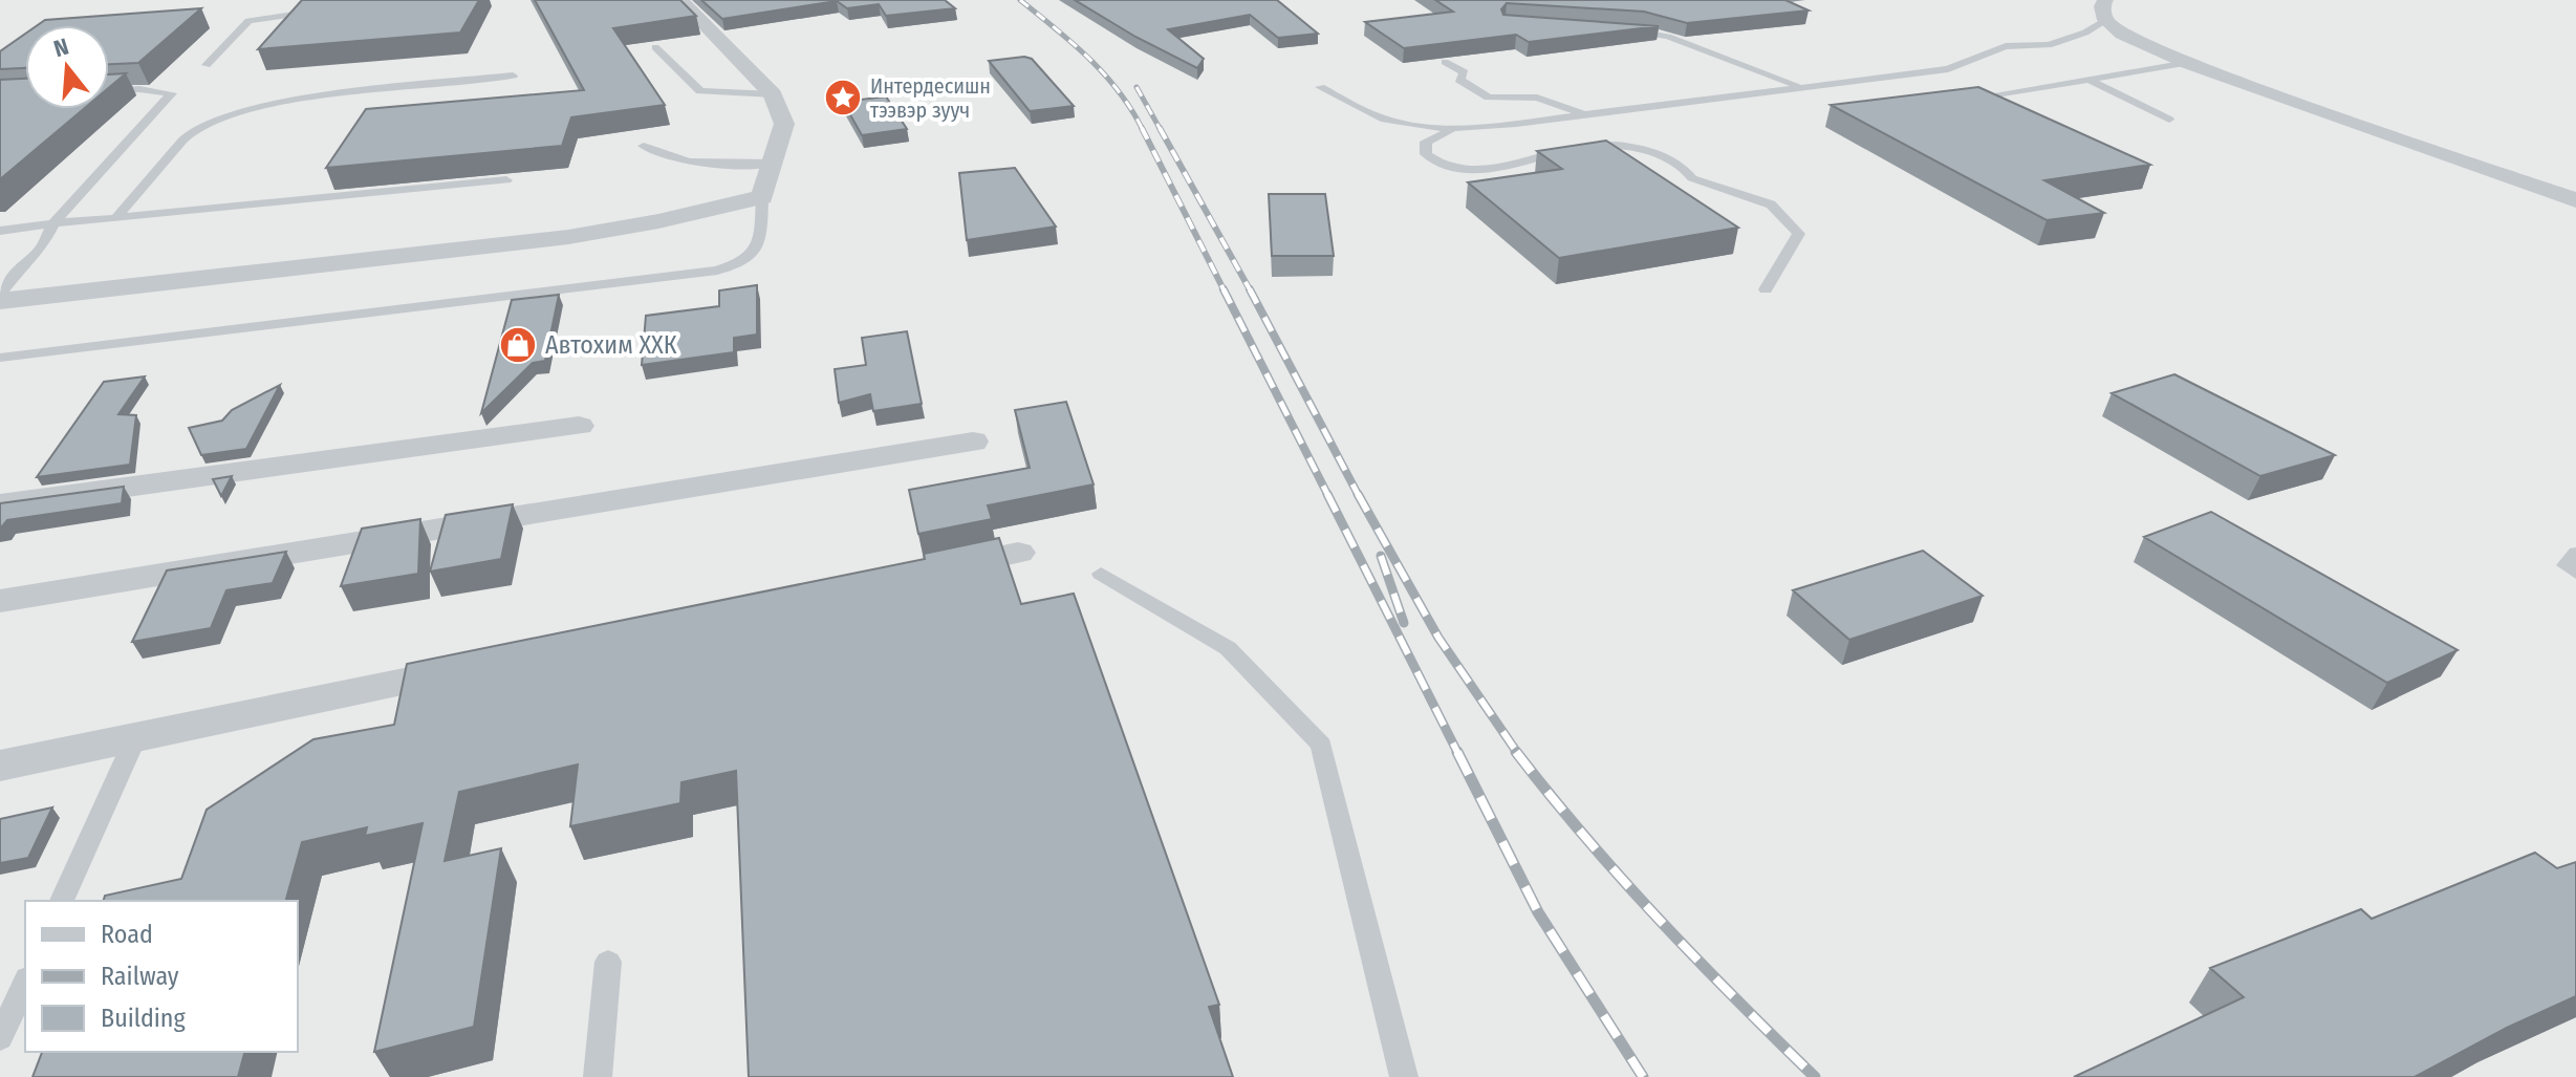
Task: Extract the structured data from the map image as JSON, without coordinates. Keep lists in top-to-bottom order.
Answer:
{
  "places": {
    "place": ["Интердесишн тээвэр зууч"],
    "shop": ["Автохим ХХК"]
  },
  "legend": ["Road", "Railway", "Building"],
  "north": "top"
}
